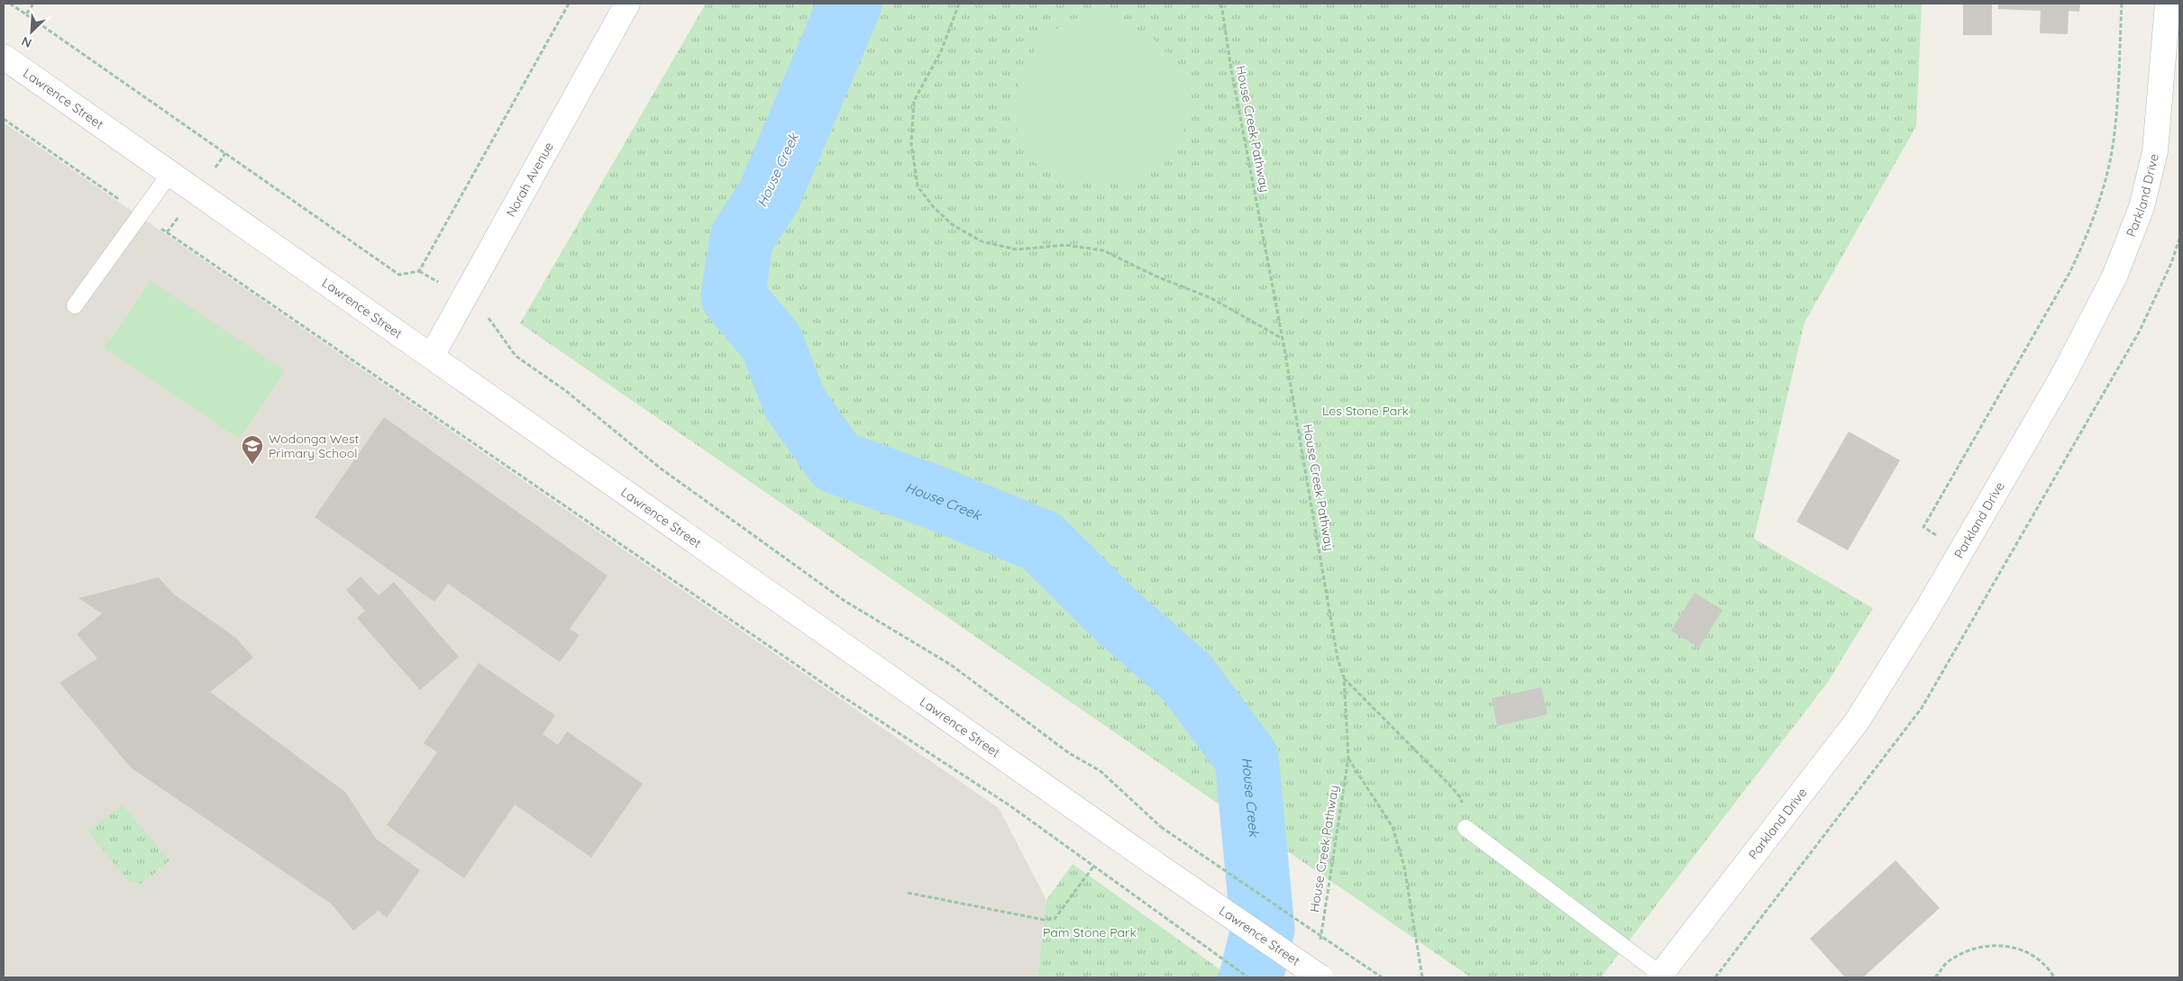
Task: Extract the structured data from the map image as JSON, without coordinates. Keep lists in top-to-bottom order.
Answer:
{
  "streets": {
    "main road": ["Lawrence Street", "Norah Avenue", "Parkland Drive"],
    "path": ["House Creek Pathway"]
  },
  "crossings": [
    ["Lawrence Street", "Norah Avenue"]
  ],
  "water": ["House Creek"],
  "parks": ["Les Stone Park", "Pam Stone Park"],
  "places": {
    "school or university": ["Wodonga West Primary School"]
  },
  "north": "bottom left"
}
